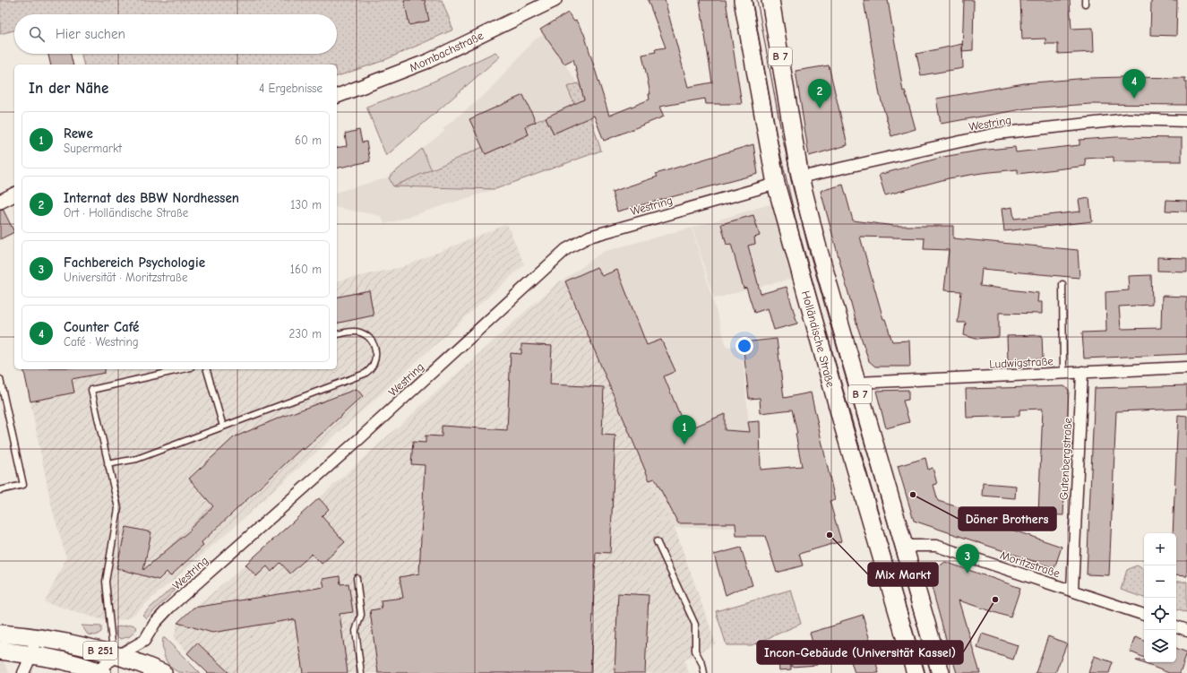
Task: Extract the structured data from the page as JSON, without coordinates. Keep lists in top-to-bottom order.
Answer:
{
  "streets": {
    "main road": ["B 7", "Holländische Straße", "B 251"],
    "street": [
      "Mombachstraße",
      "Westring",
      "Ludwigstraße",
      "Gutenbergstraße",
      "Moritzstraße"
    ]
  },
  "crossings": [
    ["Westring", "Holländische Straße"],
    ["Westring", "B 251"],
    ["Holländische Straße", "Ludwigstraße"],
    ["Holländische Straße", "Moritzstraße"],
    ["Ludwigstraße", "Gutenbergstraße"],
    ["Gutenbergstraße", "Moritzstraße"]
  ],
  "places": ["Döner Brothers", "Mix Markt", "Incon-Gebäude (Universität Kassel)"],
  "page": {
    "search": "Hier suchen",
    "heading": ["In der Nähe", "4 Ergebnisse"],
    "pins": [
      "4",
      "2",
      "1",
      "3"
    ],
    "list": [
      {
        "mark": "1",
        "name": "Rewe",
        "note": "Supermarkt",
        "value": "60 m"
      },
      {
        "mark": "2",
        "name": "Internat des BBW Nordhessen",
        "note": "Ort · Holländische Straße",
        "value": "130 m"
      },
      {
        "mark": "3",
        "name": "Fachbereich Psychologie",
        "note": "Universität · Moritzstraße",
        "value": "160 m"
      },
      {
        "mark": "4",
        "name": "Counter Café",
        "note": "Café · Westring",
        "value": "230 m"
      }
    ],
    "map_buttons": ["+", "−"]
  }
}
